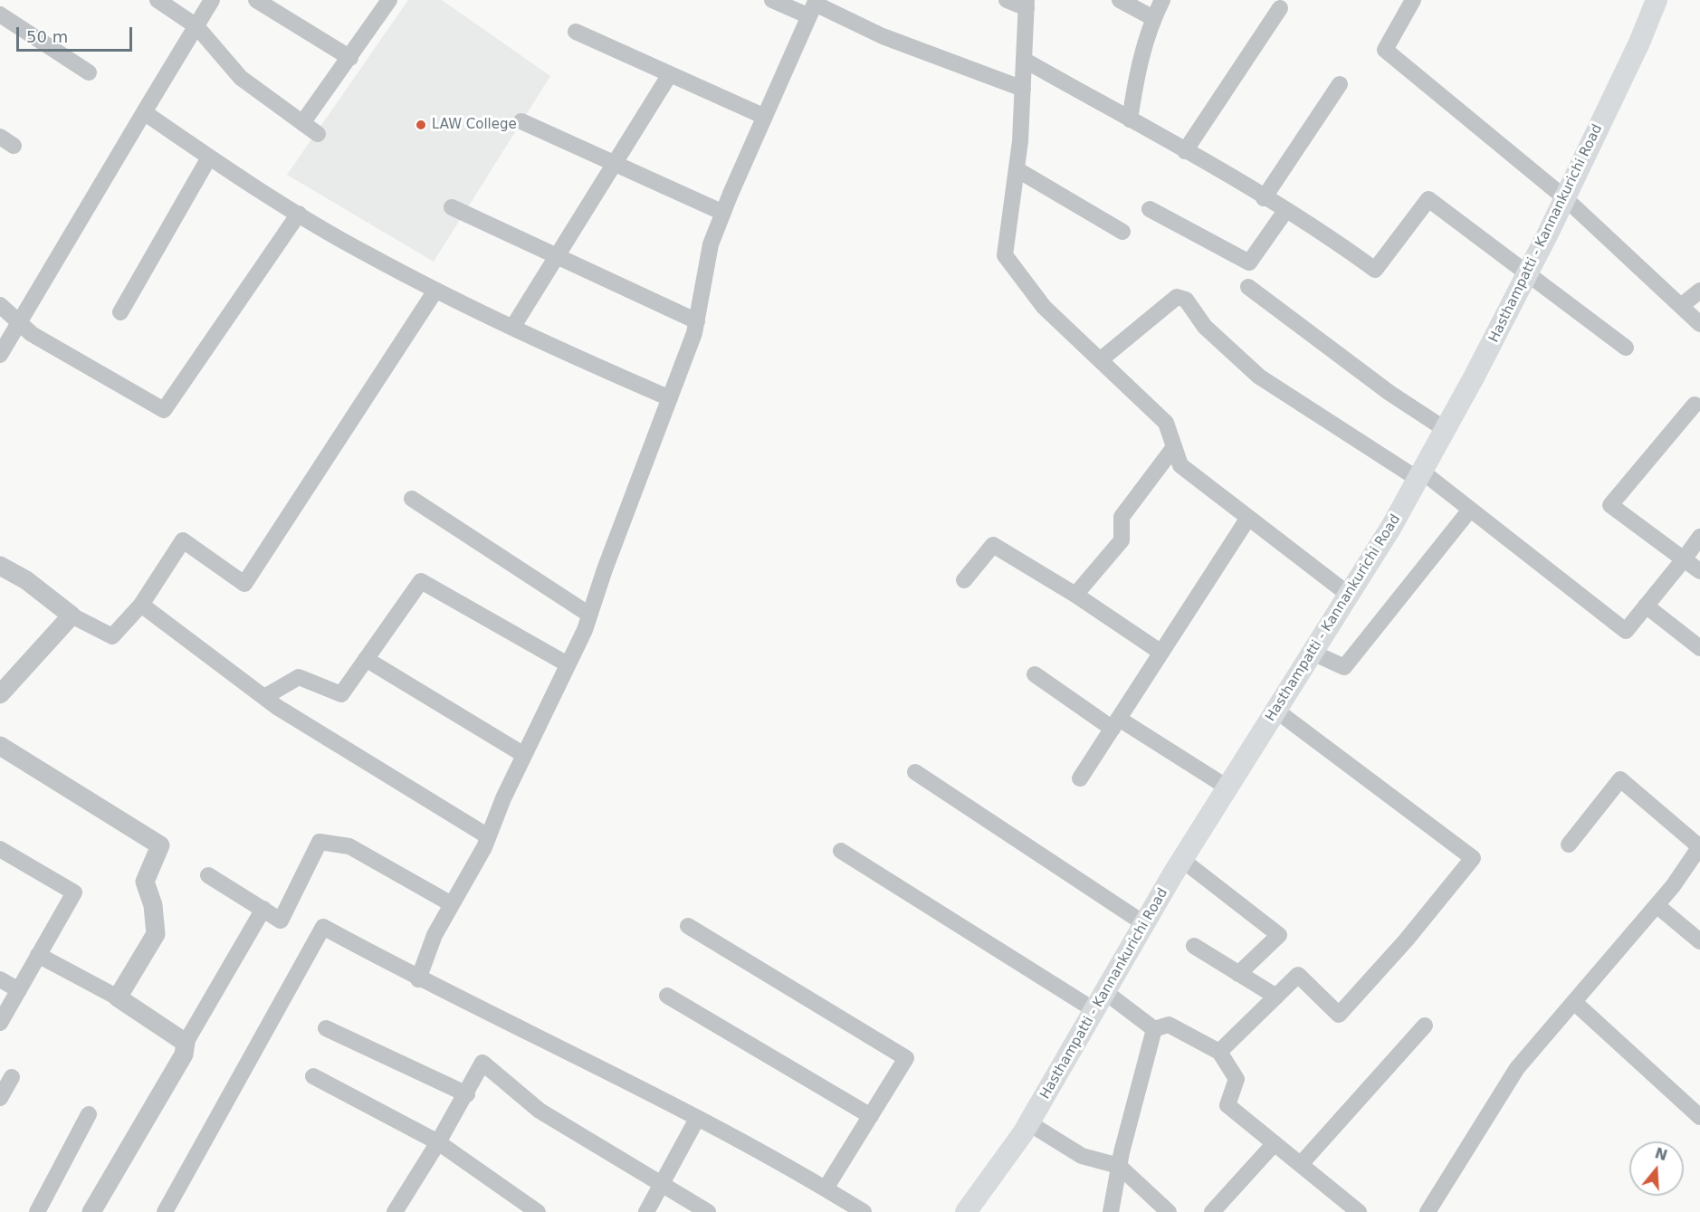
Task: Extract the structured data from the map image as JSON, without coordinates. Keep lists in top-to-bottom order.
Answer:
{
  "streets": {
    "main road": ["Hasthampatti - Kannankurichi Road"]
  },
  "places": ["LAW College"],
  "scale_bar": "50 m",
  "north": "top"
}
